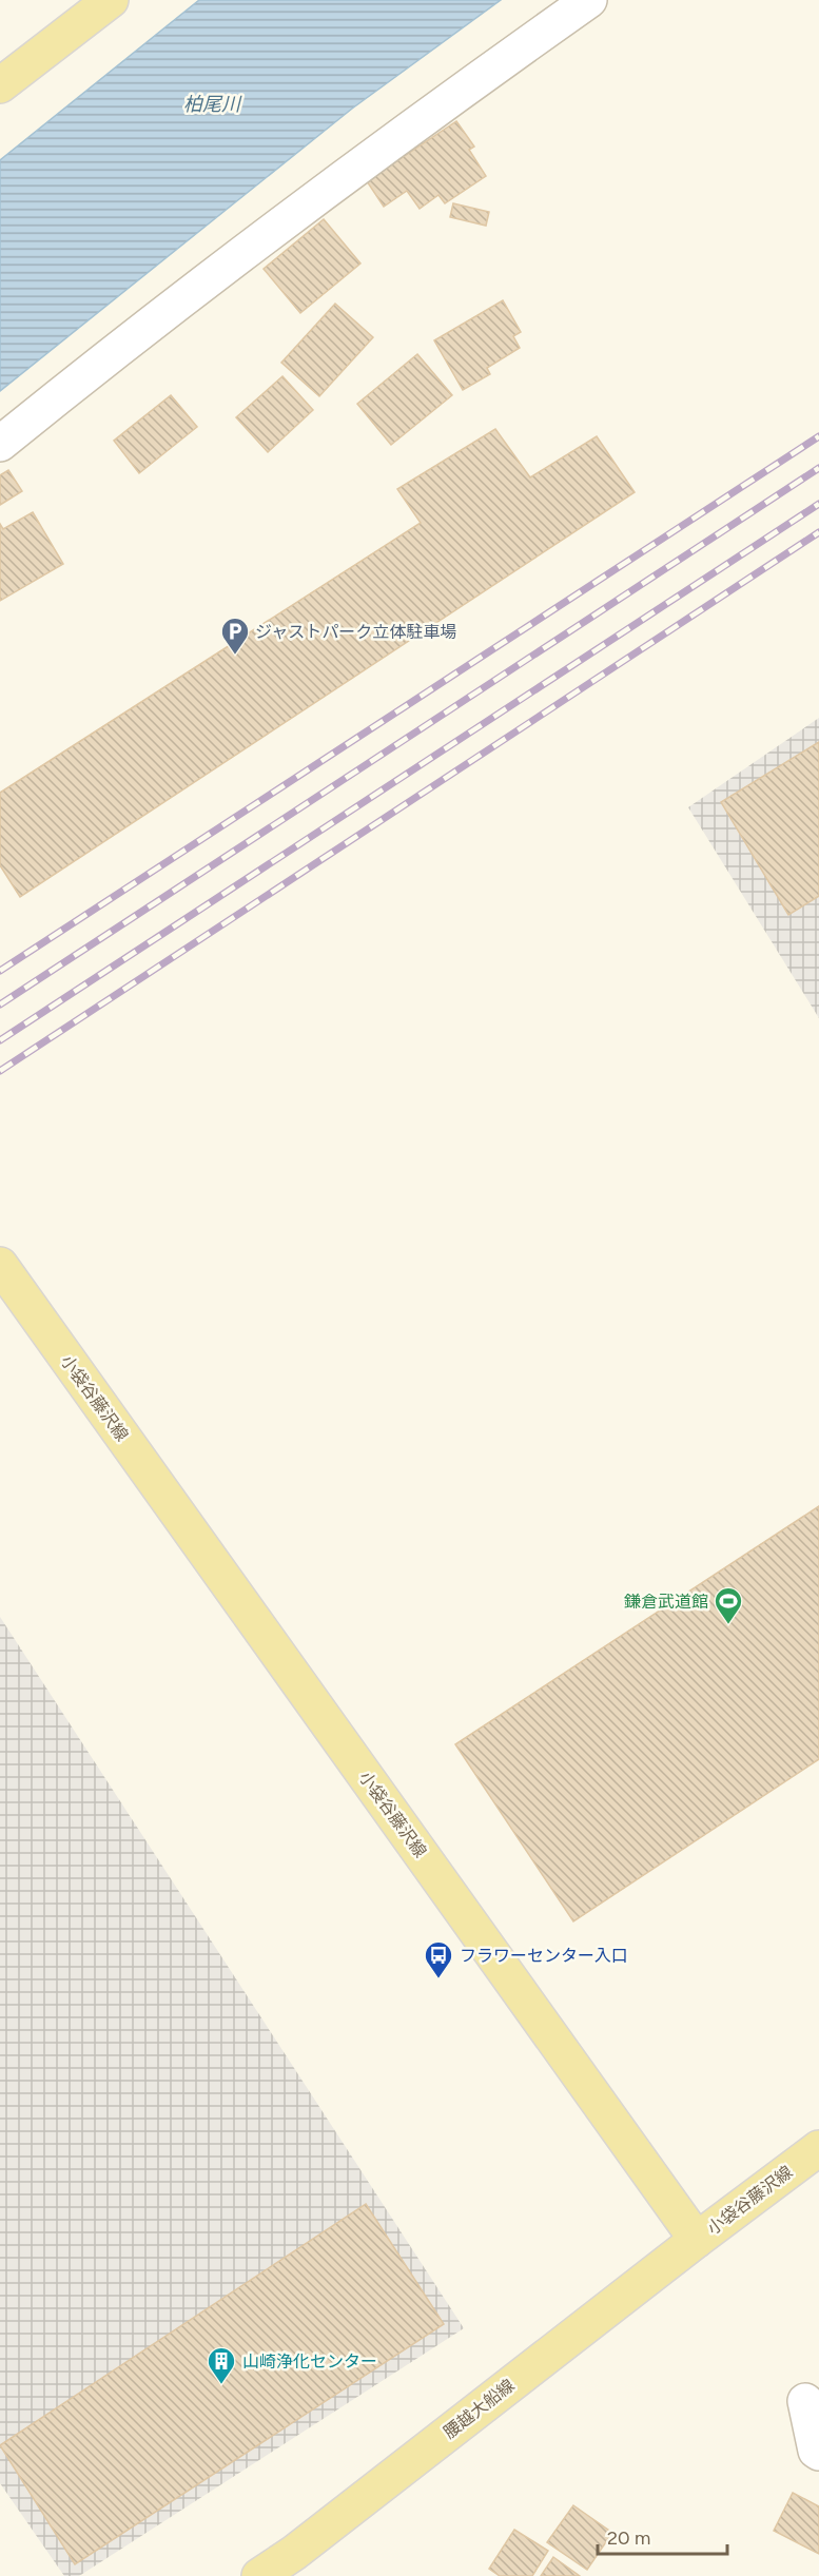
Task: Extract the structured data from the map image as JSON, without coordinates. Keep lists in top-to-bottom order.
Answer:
{
  "streets": {
    "main road": ["小袋谷藤沢線", "腰越大船線"]
  },
  "crossings": [
    ["小袋谷藤沢線", "腰越大船線"]
  ],
  "water": ["柏尾川"],
  "places": {
    "parking": ["ジャストパーク立体駐車場"],
    "sports": ["鎌倉武道館"],
    "bus stop": ["フラワーセンター入口"],
    "building": ["山崎浄化センター"]
  },
  "scale_bar": "20 m"
}
